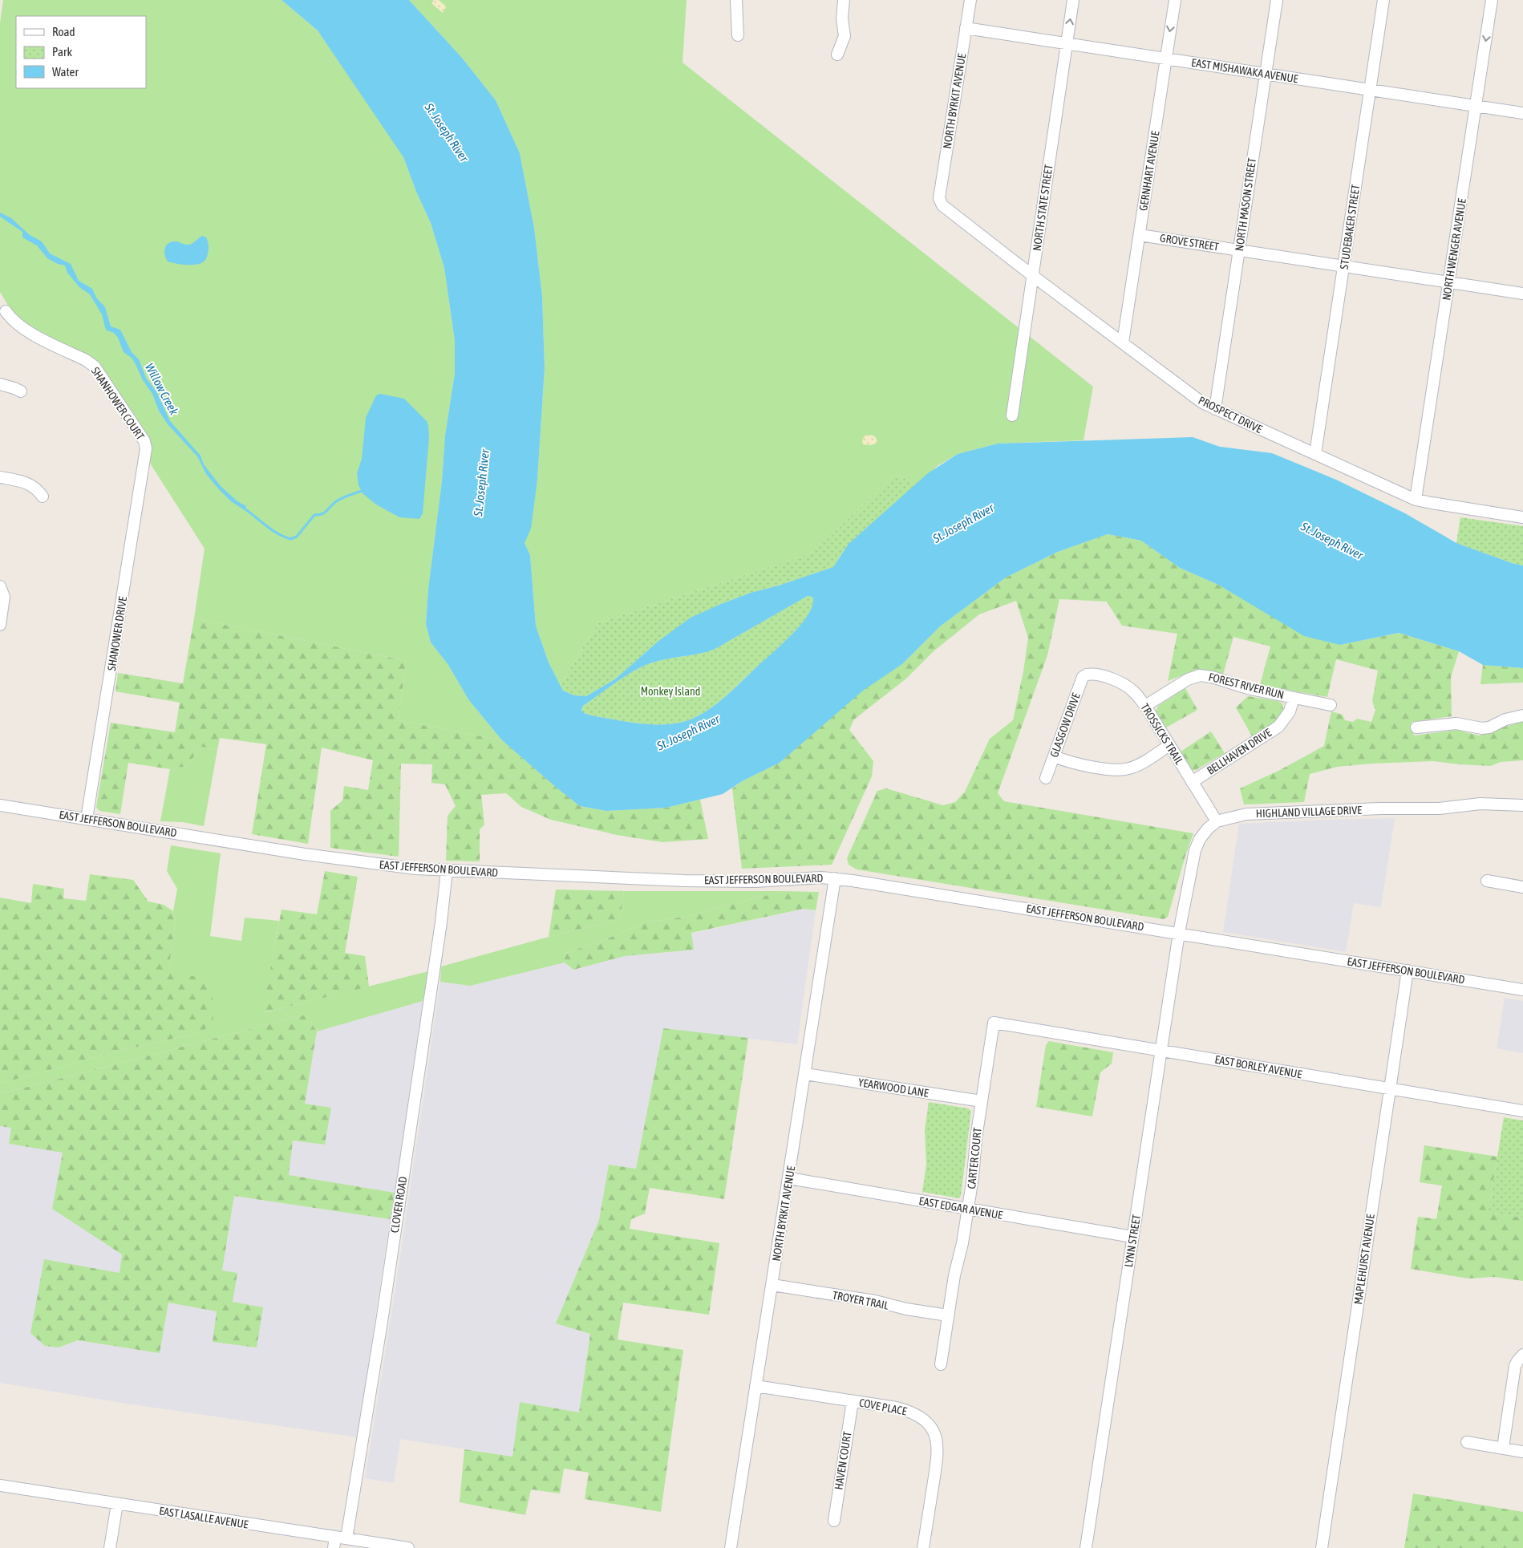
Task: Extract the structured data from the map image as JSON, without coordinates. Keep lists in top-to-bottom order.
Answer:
{
  "streets": {
    "street": [
      "EAST MISHAWAKA AVENUE",
      "NORTH BYRKIT AVENUE",
      "GERNHART AVENUE",
      "NORTH MASON STREET",
      "NORTH STATE STREET",
      "STUDEBAKER STREET",
      "GROVE STREET",
      "NORTH WENGER AVENUE",
      "SHANHOWER COURT",
      "PROSPECT DRIVE",
      "SHANOWER DRIVE",
      "FOREST RIVER RUN",
      "GLASGOW DRIVE",
      "TROSSICKS TRAIL",
      "BELLHAVEN DRIVE",
      "HIGHLAND VILLAGE DRIVE",
      "EAST JEFFERSON BOULEVARD",
      "EAST BORLEY AVENUE",
      "YEARWOOD LANE",
      "CARTER COURT",
      "CLOVER ROAD",
      "EAST EDGAR AVENUE",
      "LYNN STREET",
      "MAPLEHURST AVENUE",
      "TROYER TRAIL",
      "COVE PLACE",
      "HAVEN COURT",
      "EAST LASALLE AVENUE"
    ]
  },
  "crossings": [
    ["EAST MISHAWAKA AVENUE", "NORTH BYRKIT AVENUE"],
    ["EAST MISHAWAKA AVENUE", "GERNHART AVENUE"],
    ["EAST MISHAWAKA AVENUE", "NORTH MASON STREET"],
    ["EAST MISHAWAKA AVENUE", "NORTH STATE STREET"],
    ["EAST MISHAWAKA AVENUE", "STUDEBAKER STREET"],
    ["EAST MISHAWAKA AVENUE", "NORTH WENGER AVENUE"],
    ["NORTH BYRKIT AVENUE", "PROSPECT DRIVE"],
    ["NORTH BYRKIT AVENUE", "EAST JEFFERSON BOULEVARD"],
    ["NORTH BYRKIT AVENUE", "YEARWOOD LANE"],
    ["NORTH BYRKIT AVENUE", "EAST EDGAR AVENUE"],
    ["NORTH BYRKIT AVENUE", "TROYER TRAIL"],
    ["NORTH BYRKIT AVENUE", "COVE PLACE"],
    ["GERNHART AVENUE", "GROVE STREET"],
    ["GERNHART AVENUE", "PROSPECT DRIVE"],
    ["NORTH MASON STREET", "GROVE STREET"],
    ["NORTH MASON STREET", "PROSPECT DRIVE"],
    ["NORTH STATE STREET", "PROSPECT DRIVE"],
    ["STUDEBAKER STREET", "GROVE STREET"],
    ["STUDEBAKER STREET", "PROSPECT DRIVE"],
    ["GROVE STREET", "NORTH WENGER AVENUE"],
    ["NORTH WENGER AVENUE", "PROSPECT DRIVE"],
    ["SHANHOWER COURT", "SHANOWER DRIVE"],
    ["SHANOWER DRIVE", "EAST JEFFERSON BOULEVARD"],
    ["FOREST RIVER RUN", "TROSSICKS TRAIL"],
    ["FOREST RIVER RUN", "BELLHAVEN DRIVE"],
    ["GLASGOW DRIVE", "TROSSICKS TRAIL"],
    ["TROSSICKS TRAIL", "BELLHAVEN DRIVE"],
    ["TROSSICKS TRAIL", "HIGHLAND VILLAGE DRIVE"],
    ["EAST JEFFERSON BOULEVARD", "CLOVER ROAD"],
    ["EAST JEFFERSON BOULEVARD", "LYNN STREET"],
    ["EAST JEFFERSON BOULEVARD", "MAPLEHURST AVENUE"],
    ["EAST BORLEY AVENUE", "CARTER COURT"],
    ["EAST BORLEY AVENUE", "LYNN STREET"],
    ["EAST BORLEY AVENUE", "MAPLEHURST AVENUE"],
    ["YEARWOOD LANE", "CARTER COURT"],
    ["CARTER COURT", "EAST EDGAR AVENUE"],
    ["CARTER COURT", "TROYER TRAIL"],
    ["CLOVER ROAD", "EAST LASALLE AVENUE"],
    ["EAST EDGAR AVENUE", "LYNN STREET"],
    ["COVE PLACE", "HAVEN COURT"]
  ],
  "water": ["St. Joseph River", "Willow Creek"],
  "parks": ["Monkey Island"],
  "legend": ["Road", "Park", "Water"]
}
